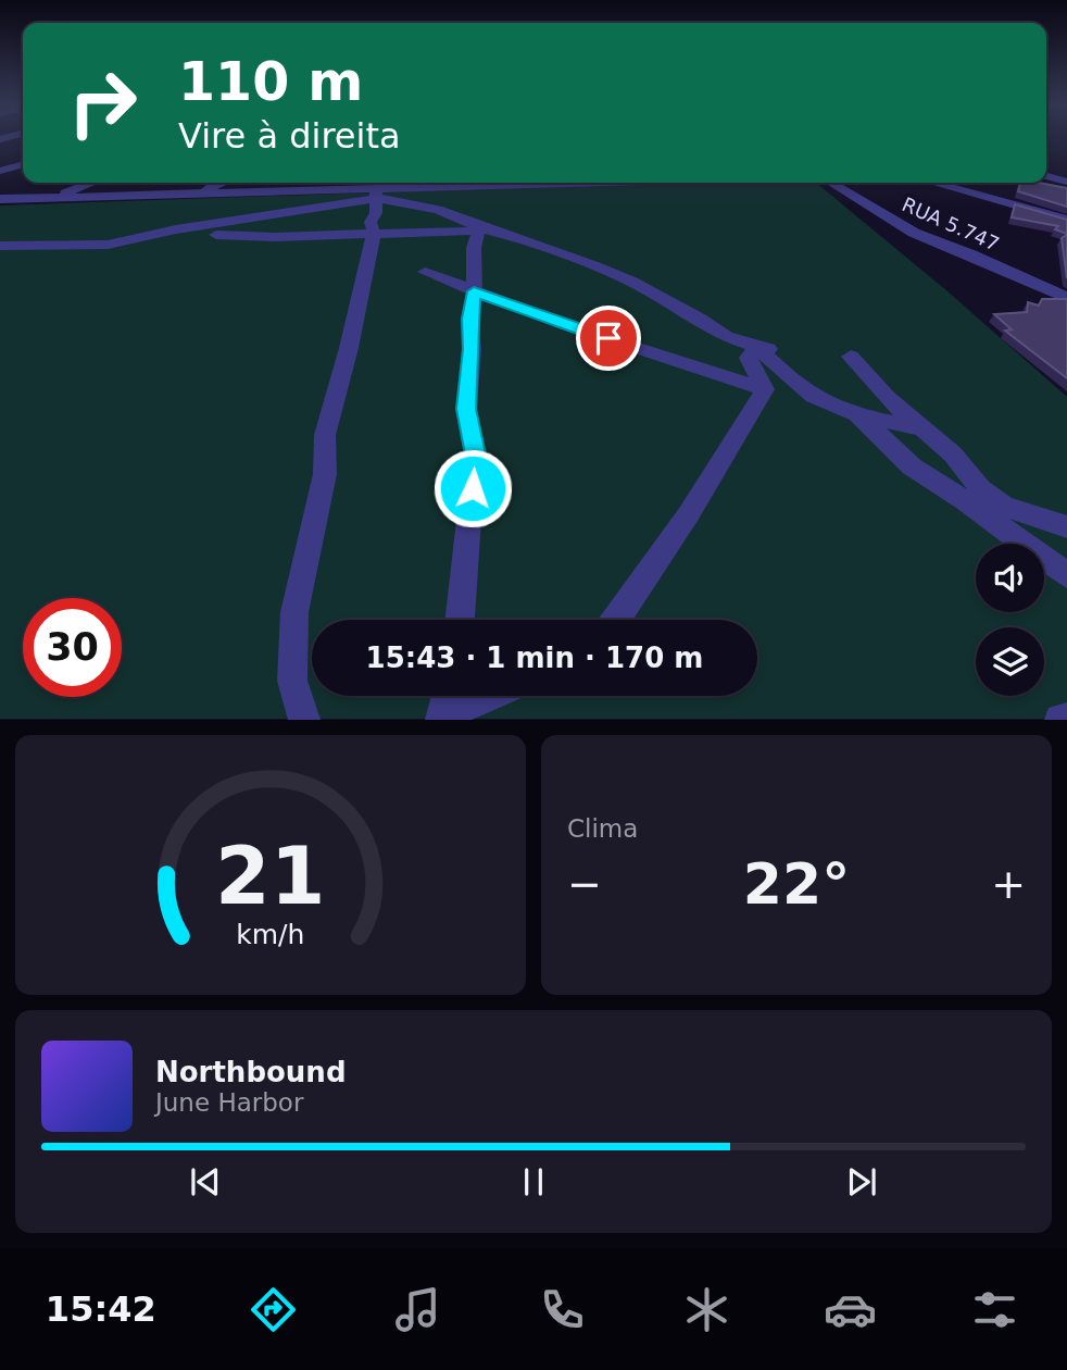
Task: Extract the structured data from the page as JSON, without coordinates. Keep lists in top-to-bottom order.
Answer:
{
  "streets": {
    "street": ["RUA 5.747"]
  },
  "page": {
    "turn": ["110 m", "Vire à direita"],
    "limit": "30",
    "trip": "15:43 · 1 min · 170 m",
    "tile": "Clima",
    "heat": ["−", "22°", "+"],
    "song": ["Northbound", "June Harbor"],
    "tabs": "15:42",
    "gauge": ["21", "km/h"]
  }
}
